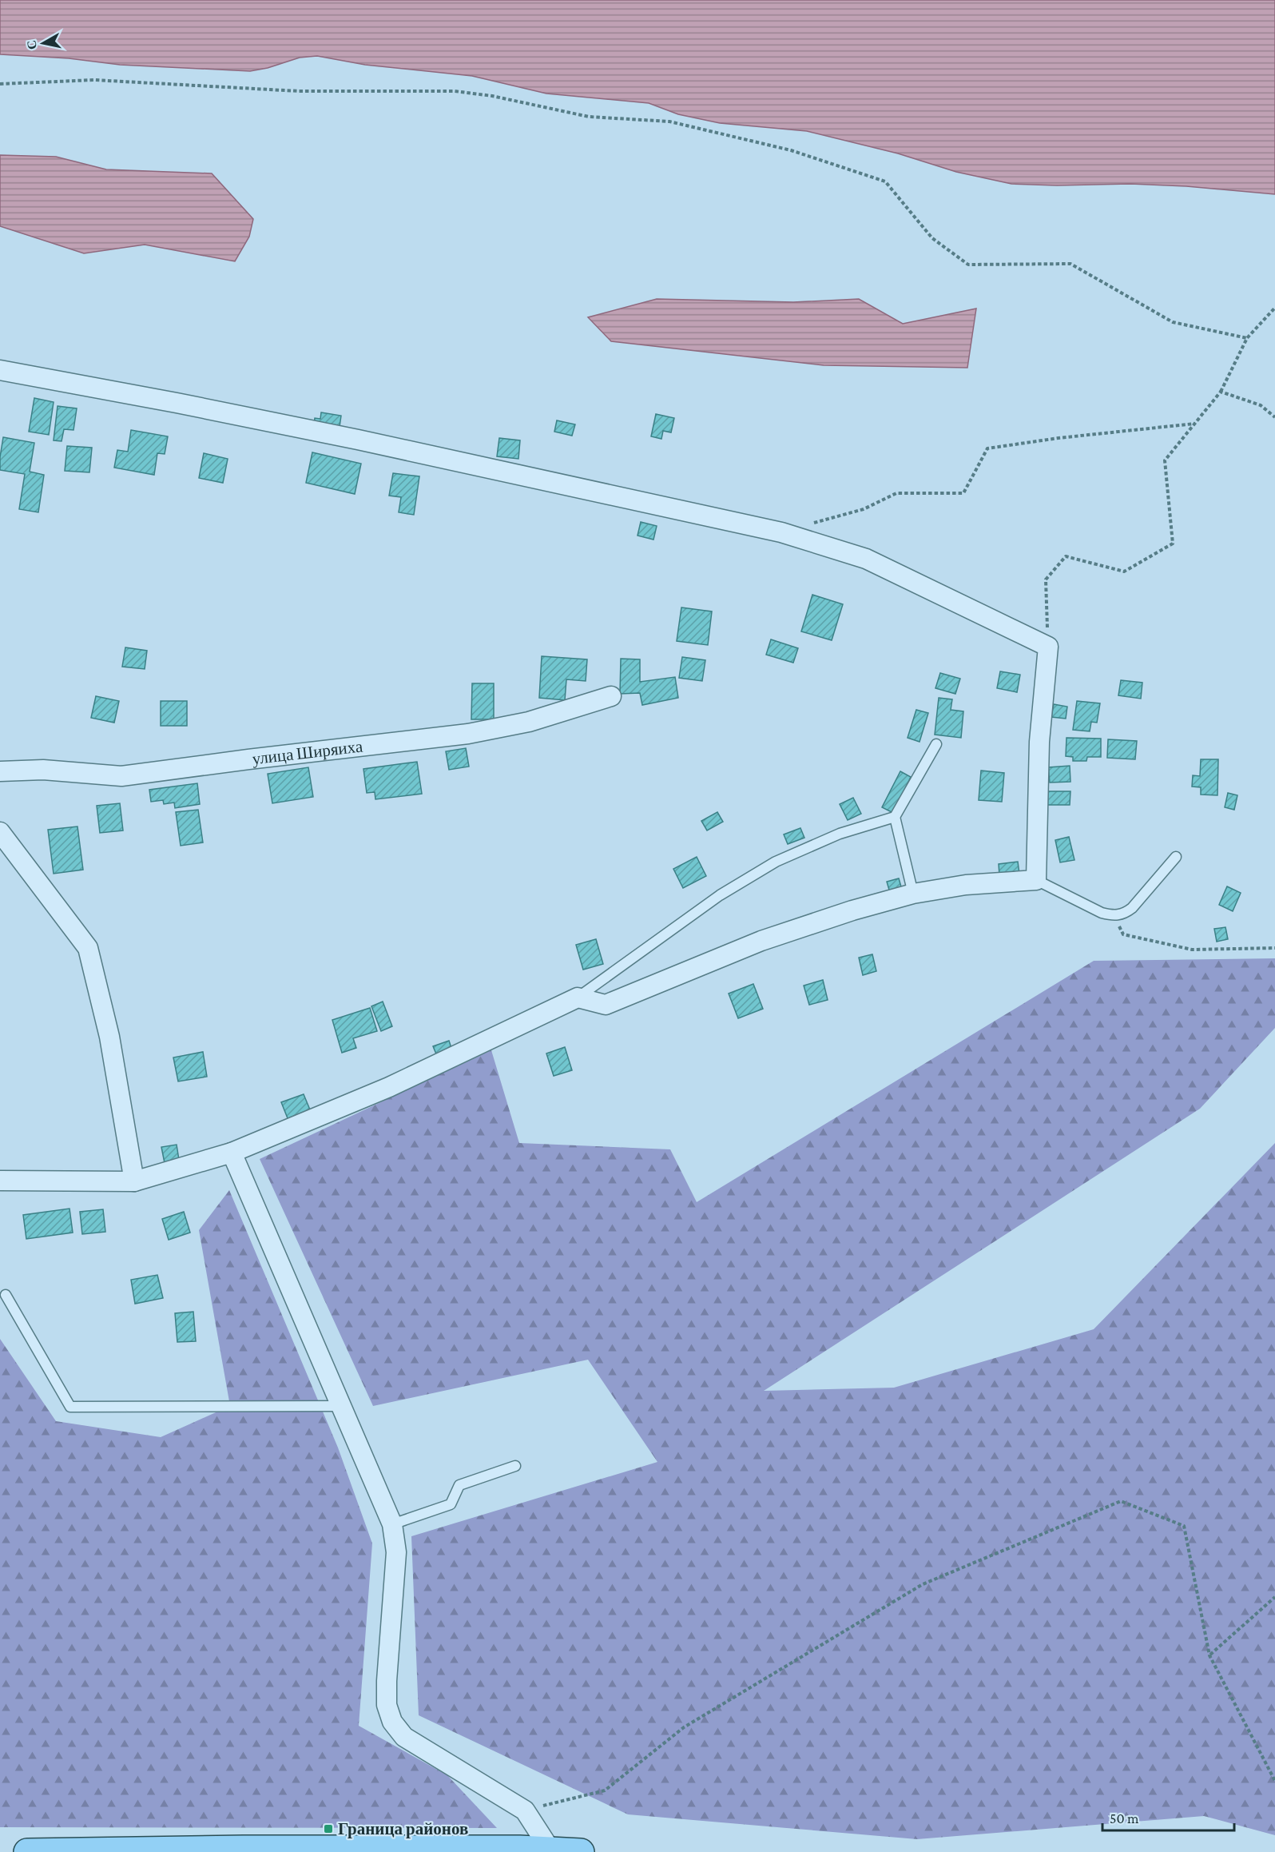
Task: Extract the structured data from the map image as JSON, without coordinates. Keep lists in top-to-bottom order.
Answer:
{
  "streets": {
    "street": ["улица Ширяиха"]
  },
  "places": {
    "transit": ["Граница районов"]
  },
  "scale_bar": "50 m",
  "north": "left"
}
